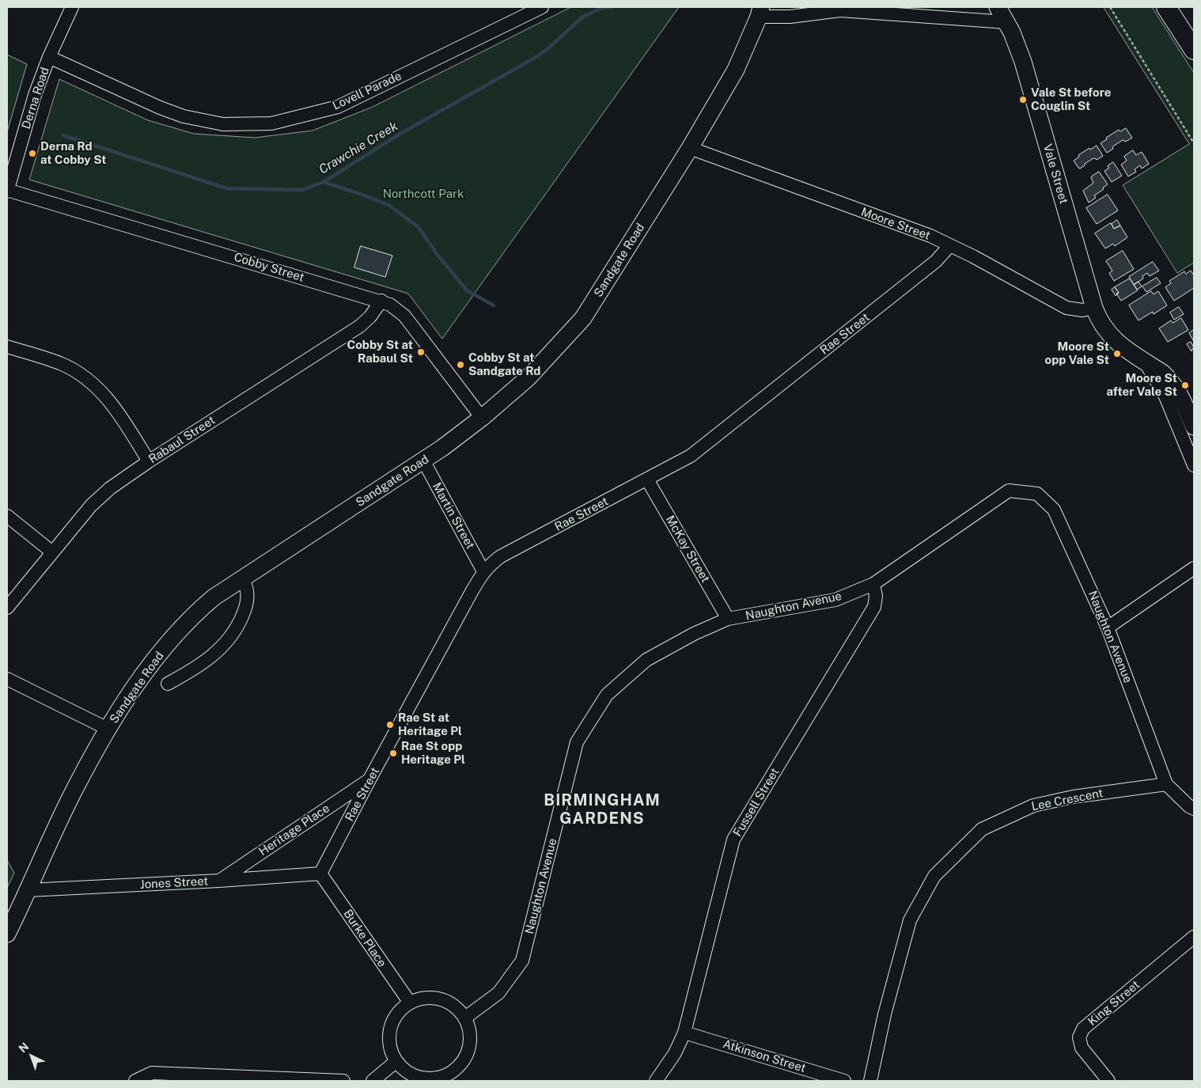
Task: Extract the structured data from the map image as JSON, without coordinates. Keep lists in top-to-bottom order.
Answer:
{
  "streets": {
    "main road": ["Vale Street", "Sandgate Road"],
    "street": [
      "Lovell Parade",
      "Derna Road",
      "Moore Street",
      "Cobby Street",
      "Rae Street",
      "Rabaul Street",
      "Martin Street",
      "McKay Street",
      "Naughton Avenue",
      "Lee Crescent",
      "Fussell Street",
      "Heritage Place",
      "Jones Street",
      "Burke Place",
      "King Street",
      "Atkinson Street"
    ]
  },
  "crossings": [
    ["Lovell Parade", "Derna Road"],
    ["Derna Road", "Cobby Street"],
    ["Vale Street", "Moore Street"],
    ["Moore Street", "Sandgate Road"],
    ["Moore Street", "Rae Street"],
    ["Sandgate Road", "Cobby Street"],
    ["Sandgate Road", "Martin Street"],
    ["Sandgate Road", "Jones Street"],
    ["Cobby Street", "Rabaul Street"],
    ["Rae Street", "Martin Street"],
    ["Rae Street", "McKay Street"],
    ["Rae Street", "Heritage Place"],
    ["Rae Street", "Jones Street"],
    ["Rae Street", "Burke Place"],
    ["McKay Street", "Naughton Avenue"],
    ["Naughton Avenue", "Lee Crescent"],
    ["Naughton Avenue", "Fussell Street"],
    ["Naughton Avenue", "Burke Place"],
    ["Fussell Street", "Atkinson Street"],
    ["Heritage Place", "Jones Street"],
    ["Jones Street", "Burke Place"]
  ],
  "districts": ["BIRMINGHAM GARDENS"],
  "water": ["Crawchie Creek"],
  "parks": ["Northcott Park"],
  "places": [
    "Vale St before Couglin St",
    "Derna Rd at Cobby St",
    "Cobby St at Rabaul St",
    "Moore St opp Vale St",
    "Cobby St at Sandgate Rd",
    "Moore St after Vale St",
    "Rae St at Heritage Pl",
    "Rae St opp Heritage Pl"
  ],
  "north": "top left"
}
